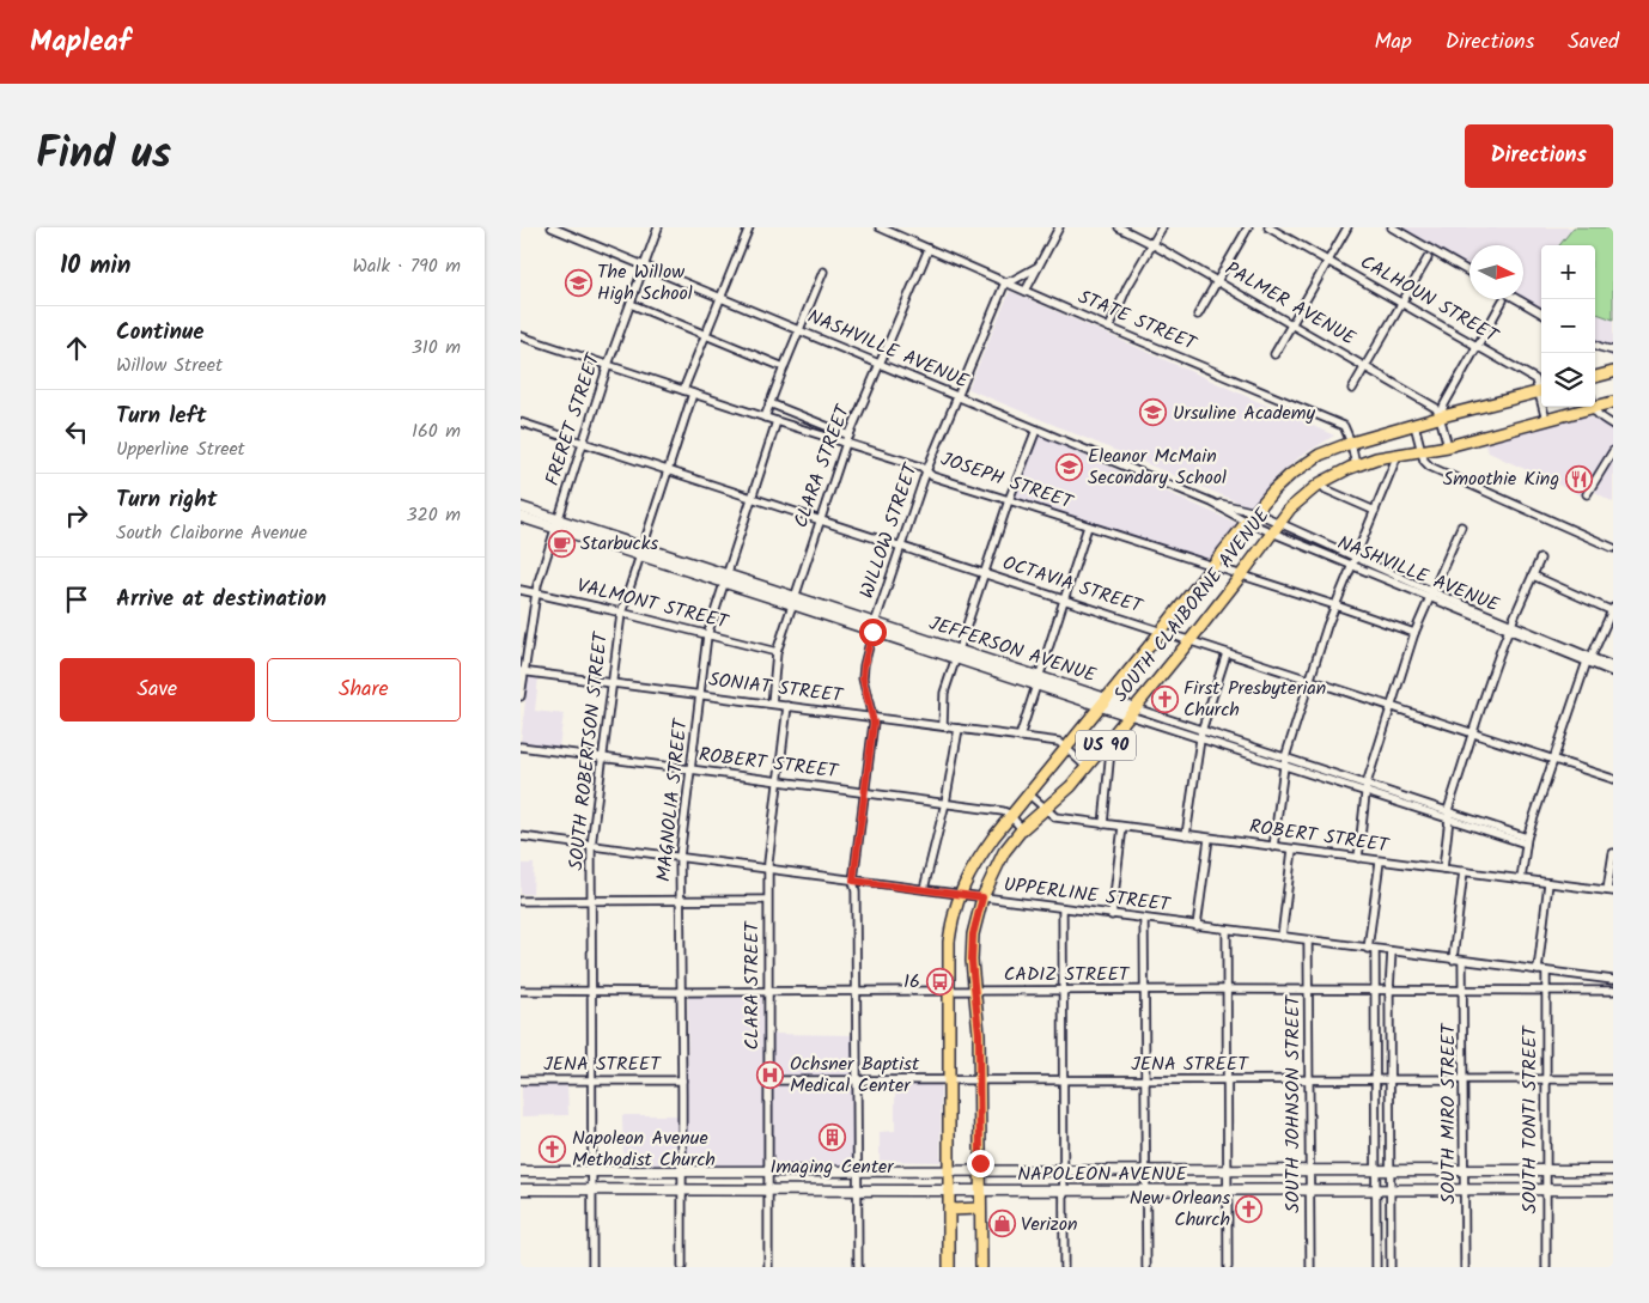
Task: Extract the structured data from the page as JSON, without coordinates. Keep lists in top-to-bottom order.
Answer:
{
  "streets": {
    "main road": [
      "SOUTH CLAIBORNE AVENUE",
      "JEFFERSON AVENUE",
      "US 90",
      "NAPOLEON AVENUE"
    ],
    "street": [
      "CALHOUN STREET",
      "PALMER AVENUE",
      "STATE STREET",
      "NASHVILLE AVENUE",
      "FRERET STREET",
      "CLARA STREET",
      "JOSEPH STREET",
      "WILLOW STREET",
      "OCTAVIA STREET",
      "VALMONT STREET",
      "SONIAT STREET",
      "SOUTH ROBERTSON STREET",
      "ROBERT STREET",
      "MAGNOLIA STREET",
      "UPPERLINE STREET",
      "CADIZ STREET",
      "JENA STREET",
      "SOUTH JOHNSON STREET",
      "SOUTH MIRO STREET",
      "SOUTH TONTI STREET"
    ]
  },
  "crossings": [
    ["CALHOUN STREET", "SOUTH CLAIBORNE AVENUE"],
    ["PALMER AVENUE", "SOUTH CLAIBORNE AVENUE"],
    ["STATE STREET", "CLARA STREET"],
    ["STATE STREET", "WILLOW STREET"],
    ["STATE STREET", "SOUTH CLAIBORNE AVENUE"],
    ["NASHVILLE AVENUE", "FRERET STREET"],
    ["NASHVILLE AVENUE", "CLARA STREET"],
    ["NASHVILLE AVENUE", "WILLOW STREET"],
    ["NASHVILLE AVENUE", "SOUTH CLAIBORNE AVENUE"],
    ["FRERET STREET", "JOSEPH STREET"],
    ["FRERET STREET", "OCTAVIA STREET"],
    ["FRERET STREET", "VALMONT STREET"],
    ["FRERET STREET", "JEFFERSON AVENUE"],
    ["FRERET STREET", "SONIAT STREET"],
    ["CLARA STREET", "JOSEPH STREET"],
    ["CLARA STREET", "OCTAVIA STREET"],
    ["CLARA STREET", "VALMONT STREET"],
    ["CLARA STREET", "JEFFERSON AVENUE"],
    ["CLARA STREET", "SONIAT STREET"],
    ["CLARA STREET", "ROBERT STREET"],
    ["CLARA STREET", "UPPERLINE STREET"],
    ["CLARA STREET", "CADIZ STREET"],
    ["CLARA STREET", "JENA STREET"],
    ["CLARA STREET", "NAPOLEON AVENUE"],
    ["JOSEPH STREET", "WILLOW STREET"],
    ["JOSEPH STREET", "SOUTH CLAIBORNE AVENUE"],
    ["JOSEPH STREET", "SOUTH ROBERTSON STREET"],
    ["JOSEPH STREET", "MAGNOLIA STREET"],
    ["WILLOW STREET", "OCTAVIA STREET"],
    ["WILLOW STREET", "JEFFERSON AVENUE"],
    ["WILLOW STREET", "SONIAT STREET"],
    ["WILLOW STREET", "ROBERT STREET"],
    ["WILLOW STREET", "UPPERLINE STREET"],
    ["WILLOW STREET", "CADIZ STREET"],
    ["WILLOW STREET", "JENA STREET"],
    ["WILLOW STREET", "NAPOLEON AVENUE"],
    ["OCTAVIA STREET", "SOUTH CLAIBORNE AVENUE"],
    ["OCTAVIA STREET", "SOUTH ROBERTSON STREET"],
    ["OCTAVIA STREET", "MAGNOLIA STREET"],
    ["VALMONT STREET", "SOUTH ROBERTSON STREET"],
    ["VALMONT STREET", "MAGNOLIA STREET"],
    ["SOUTH CLAIBORNE AVENUE", "JEFFERSON AVENUE"],
    ["SOUTH CLAIBORNE AVENUE", "SONIAT STREET"],
    ["SOUTH CLAIBORNE AVENUE", "ROBERT STREET"],
    ["SOUTH CLAIBORNE AVENUE", "UPPERLINE STREET"],
    ["SOUTH CLAIBORNE AVENUE", "CADIZ STREET"],
    ["SOUTH CLAIBORNE AVENUE", "JENA STREET"],
    ["SOUTH CLAIBORNE AVENUE", "NAPOLEON AVENUE"],
    ["JEFFERSON AVENUE", "SOUTH ROBERTSON STREET"],
    ["JEFFERSON AVENUE", "MAGNOLIA STREET"],
    ["SONIAT STREET", "SOUTH ROBERTSON STREET"],
    ["SONIAT STREET", "MAGNOLIA STREET"],
    ["SOUTH ROBERTSON STREET", "ROBERT STREET"],
    ["SOUTH ROBERTSON STREET", "UPPERLINE STREET"],
    ["SOUTH ROBERTSON STREET", "CADIZ STREET"],
    ["SOUTH ROBERTSON STREET", "JENA STREET"],
    ["SOUTH ROBERTSON STREET", "NAPOLEON AVENUE"],
    ["ROBERT STREET", "MAGNOLIA STREET"],
    ["MAGNOLIA STREET", "UPPERLINE STREET"],
    ["MAGNOLIA STREET", "CADIZ STREET"],
    ["MAGNOLIA STREET", "JENA STREET"],
    ["MAGNOLIA STREET", "NAPOLEON AVENUE"],
    ["UPPERLINE STREET", "SOUTH JOHNSON STREET"],
    ["UPPERLINE STREET", "SOUTH MIRO STREET"],
    ["UPPERLINE STREET", "SOUTH TONTI STREET"],
    ["CADIZ STREET", "SOUTH JOHNSON STREET"],
    ["CADIZ STREET", "SOUTH MIRO STREET"],
    ["CADIZ STREET", "SOUTH TONTI STREET"],
    ["JENA STREET", "SOUTH JOHNSON STREET"],
    ["JENA STREET", "SOUTH MIRO STREET"],
    ["JENA STREET", "SOUTH TONTI STREET"],
    ["SOUTH JOHNSON STREET", "NAPOLEON AVENUE"],
    ["SOUTH MIRO STREET", "NAPOLEON AVENUE"],
    ["SOUTH TONTI STREET", "NAPOLEON AVENUE"]
  ],
  "places": {
    "school or university": ["The Willow High School", "Ursuline Academy", "Eleanor McMain Secondary School"],
    "restaurant": ["Smoothie King"],
    "cafe": ["Starbucks"],
    "church": ["First Presbyterian Church", "Napoleon Avenue Methodist Church", "New Orleans Church"],
    "bus stop": ["16"],
    "hospital": ["Ochsner Baptist Medical Center"],
    "building": ["Imaging Center"],
    "shop": ["Verizon"]
  },
  "north": "right",
  "page": {
    "header": "Mapleaf",
    "nav": ["Map", "Directions", "Saved"],
    "title": "Find us",
    "buttons": [
      "Directions",
      ["Save", "Share"]
    ],
    "heading": ["10 min", "Walk · 790 m"],
    "map_buttons": ["+", "−"],
    "list": [
      ["Continue", "Willow Street", "310 m"],
      ["Turn left", "Upperline Street", "160 m"],
      ["Turn right", "South Claiborne Avenue", "320 m"],
      "Arrive at destination"
    ]
  }
}
